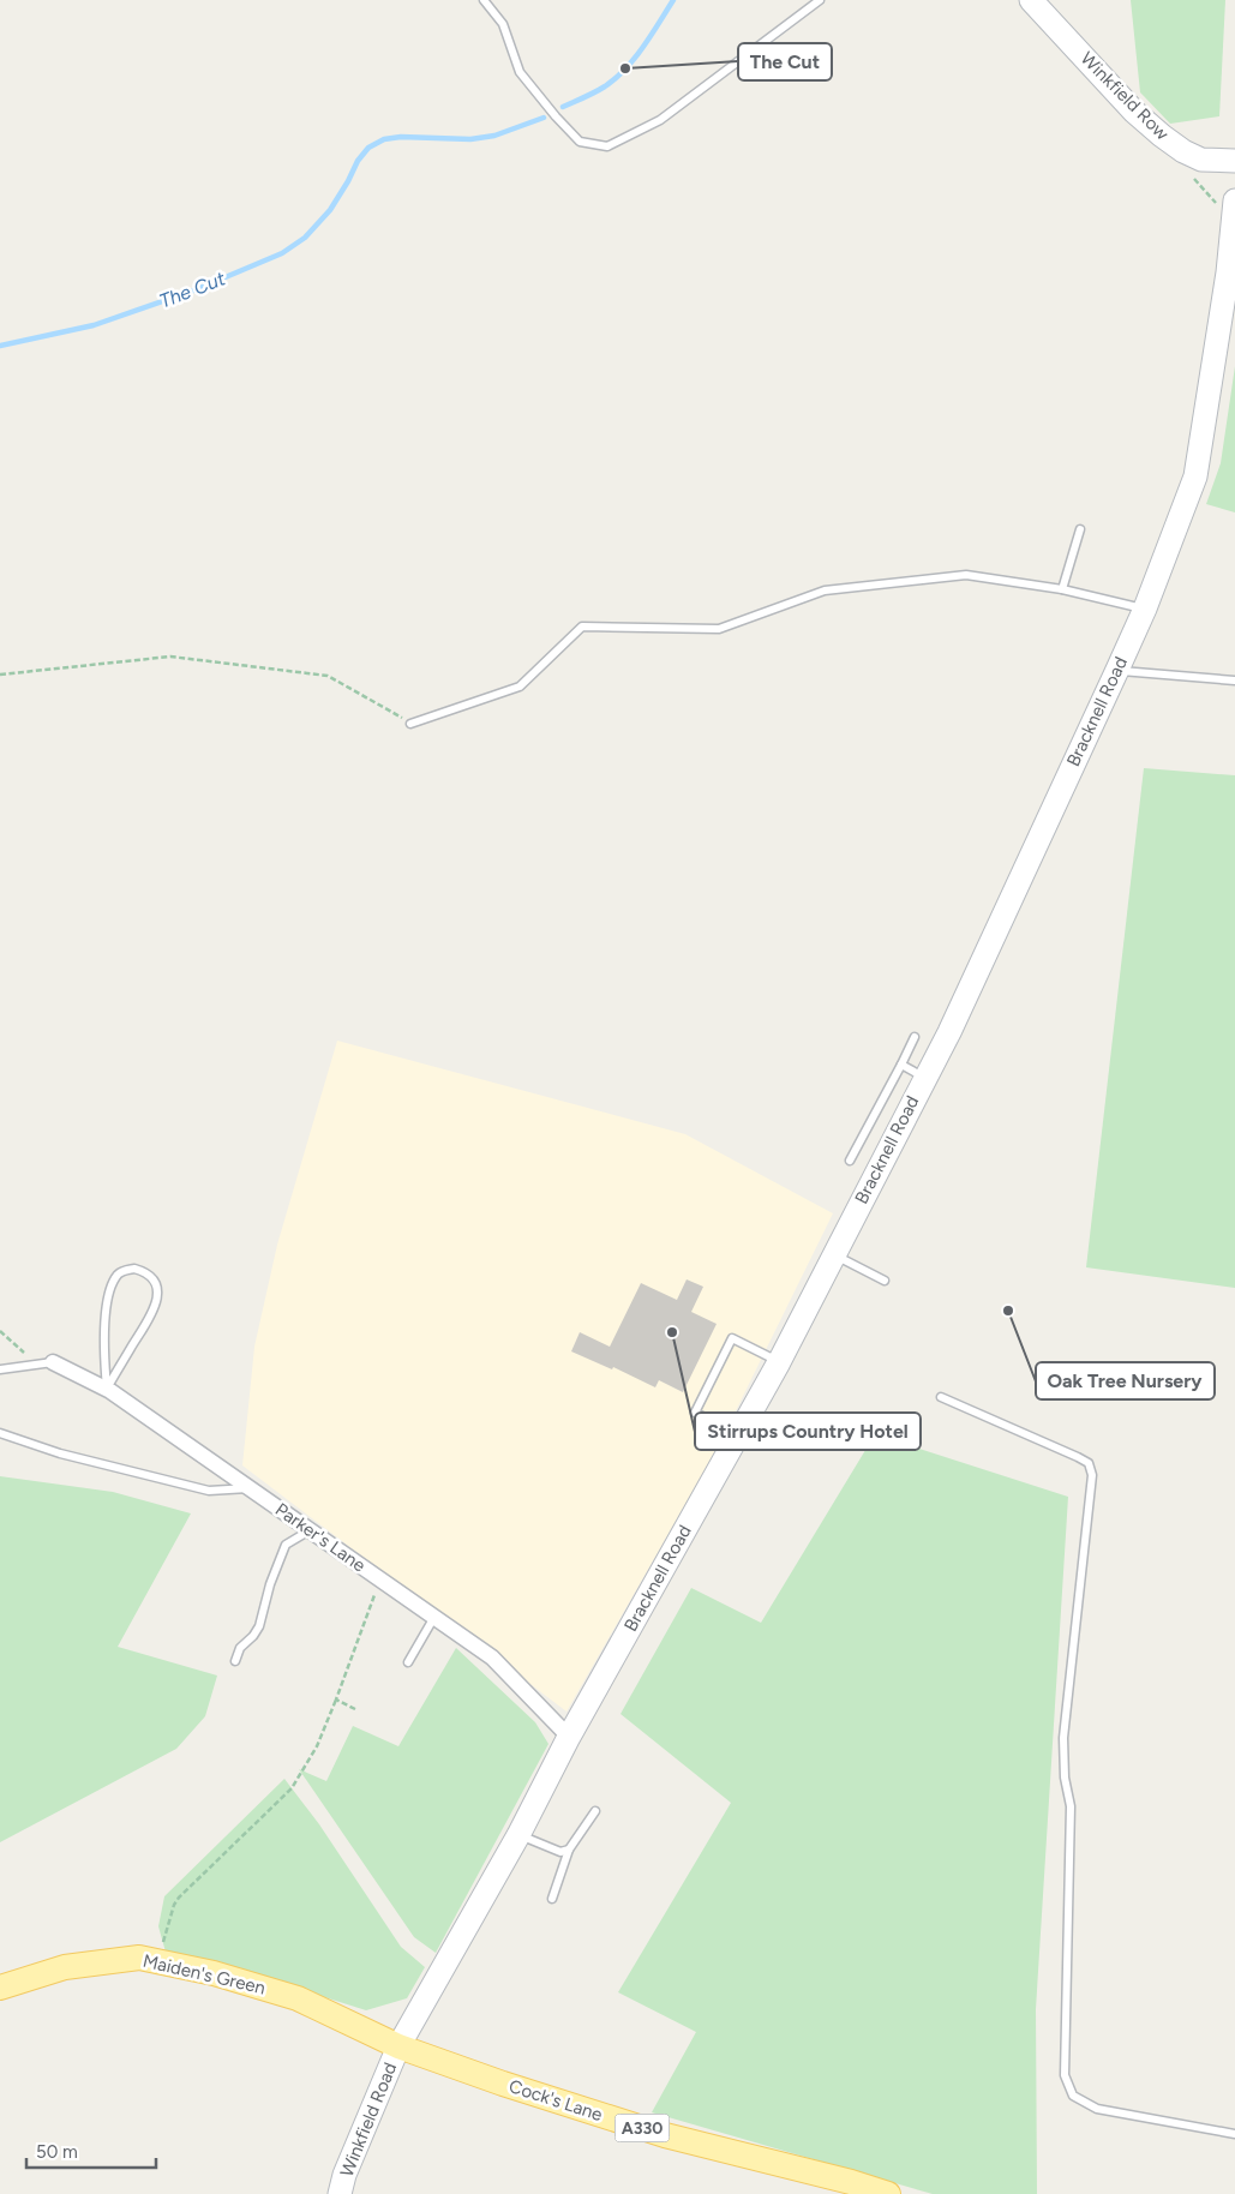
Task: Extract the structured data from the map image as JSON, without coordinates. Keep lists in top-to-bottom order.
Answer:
{
  "streets": {
    "main road": [
      "Winkfield Row",
      "Bracknell Road",
      "Maiden's Green",
      "Cock's Lane",
      "Winkfield Road",
      "A330"
    ],
    "street": ["Parker's Lane"]
  },
  "crossings": [
    ["Bracknell Road", "Parker's Lane"],
    ["Bracknell Road", "Maiden's Green"],
    ["Bracknell Road", "Cock's Lane"],
    ["Bracknell Road", "Winkfield Road"],
    ["Maiden's Green", "Cock's Lane"],
    ["Maiden's Green", "Winkfield Road"],
    ["Cock's Lane", "Winkfield Road"]
  ],
  "water": ["The Cut"],
  "places": ["The Cut", "Oak Tree Nursery", "Stirrups Country Hotel"],
  "scale_bar": "50 m"
}
